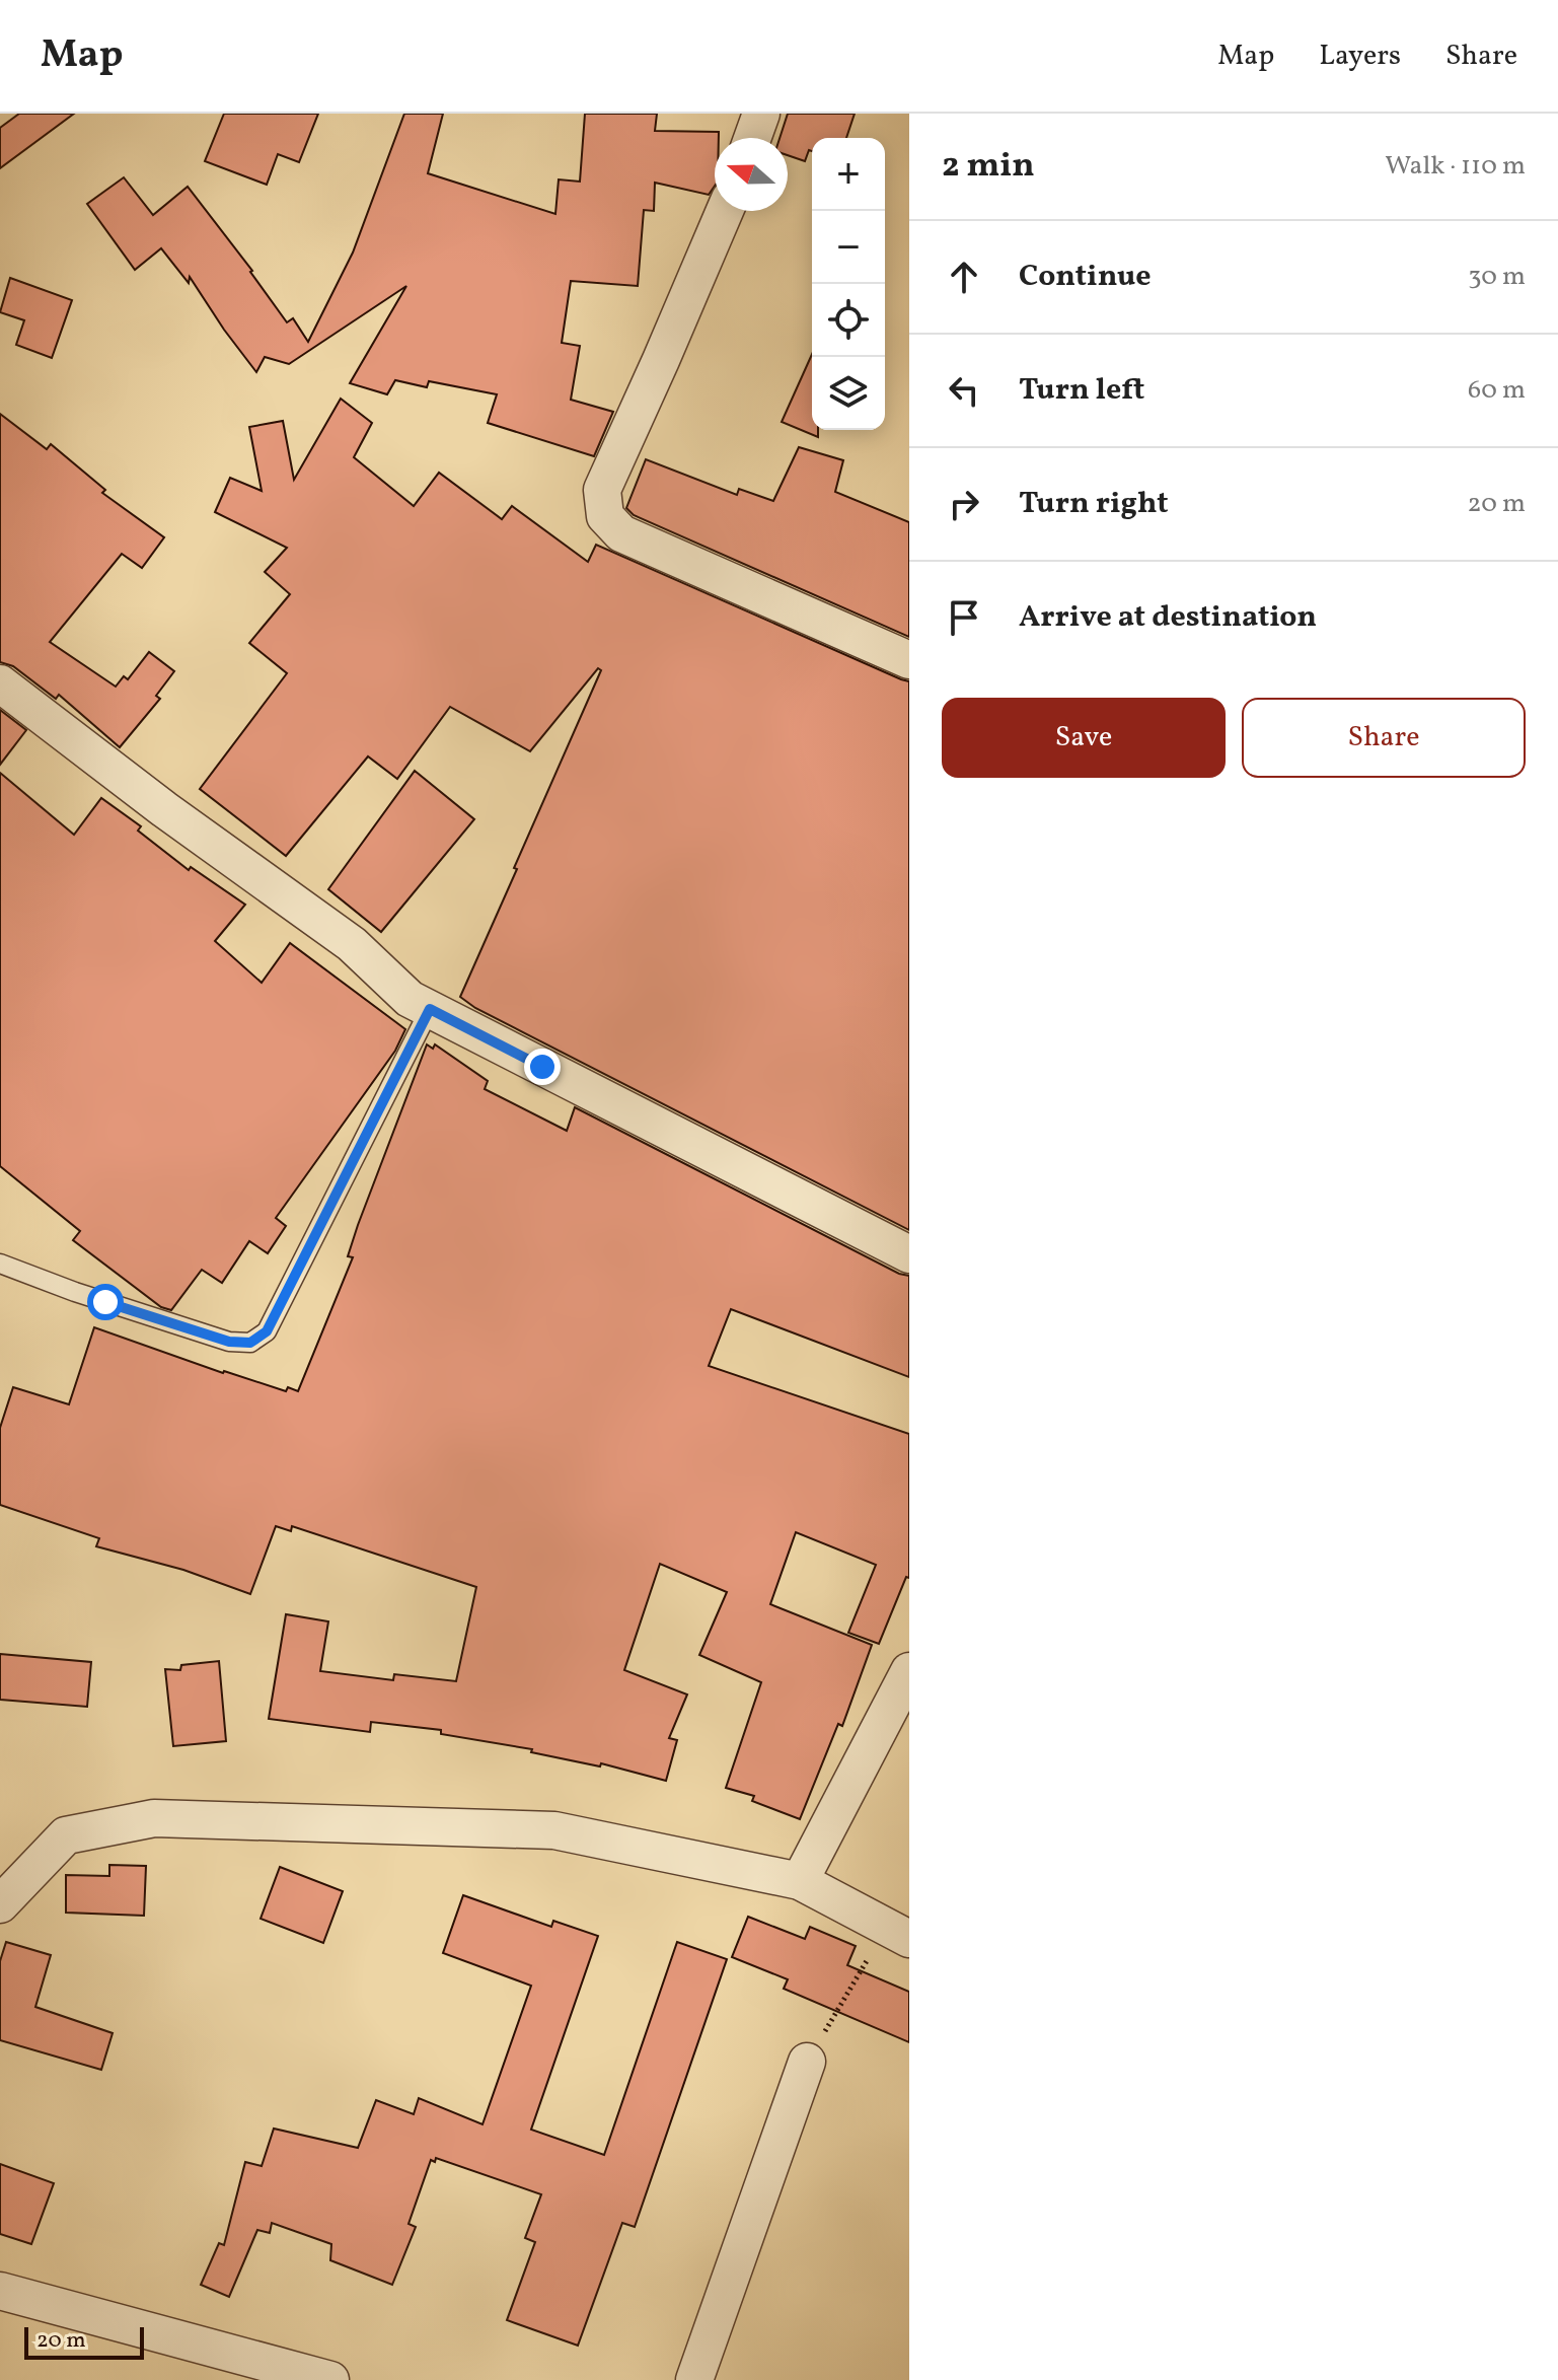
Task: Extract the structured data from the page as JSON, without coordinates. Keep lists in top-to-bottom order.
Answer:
{
  "scale_bar": "20 m",
  "north": "left",
  "page": {
    "header": "Map",
    "nav": ["Map", "Layers", "Share"],
    "heading": ["2 min", "Walk · 110 m"],
    "map_buttons": ["+", "−"],
    "list": [
      ["Continue", "30 m"],
      ["Turn left", "60 m"],
      ["Turn right", "20 m"],
      "Arrive at destination"
    ],
    "buttons": ["Save", "Share"],
    "scale": "20 m"
  }
}
